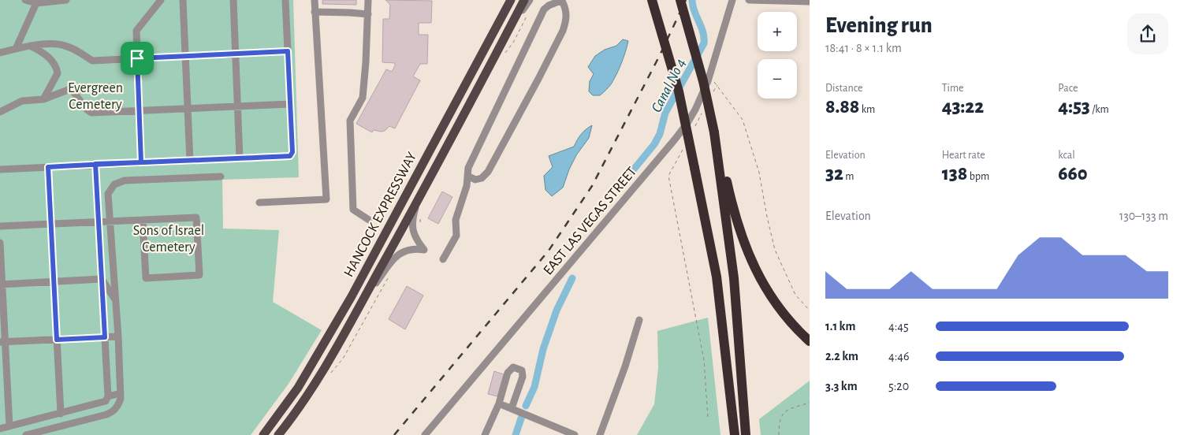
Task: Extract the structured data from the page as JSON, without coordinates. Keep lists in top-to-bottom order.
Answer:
{
  "streets": {
    "main road": ["HANCOCK EXPRESSWAY"],
    "street": ["EAST LAS VEGAS STREET"]
  },
  "water": ["Canal No 4"],
  "parks": ["Evergreen Cemetery", "Sons of Israel Cemetery"],
  "page": {
    "heading": ["Evening run", "18:41 · 8 × 1.1 km"],
    "map_buttons": ["+", "−"],
    "stats": [
      ["Distance", "8.88 km"],
      ["Time", "43:22"],
      ["Pace", "4:53 /km"],
      ["Elevation", "32 m"],
      ["Heart rate", "138 bpm"],
      ["kcal", "660"]
    ],
    "chart": ["Elevation", "130–133 m"],
    "list": [
      {
        "name": "1.1 km",
        "note": "4:45"
      },
      {
        "name": "2.2 km",
        "note": "4:46"
      },
      {
        "name": "3.3 km",
        "note": "5:20"
      }
    ]
  }
}
